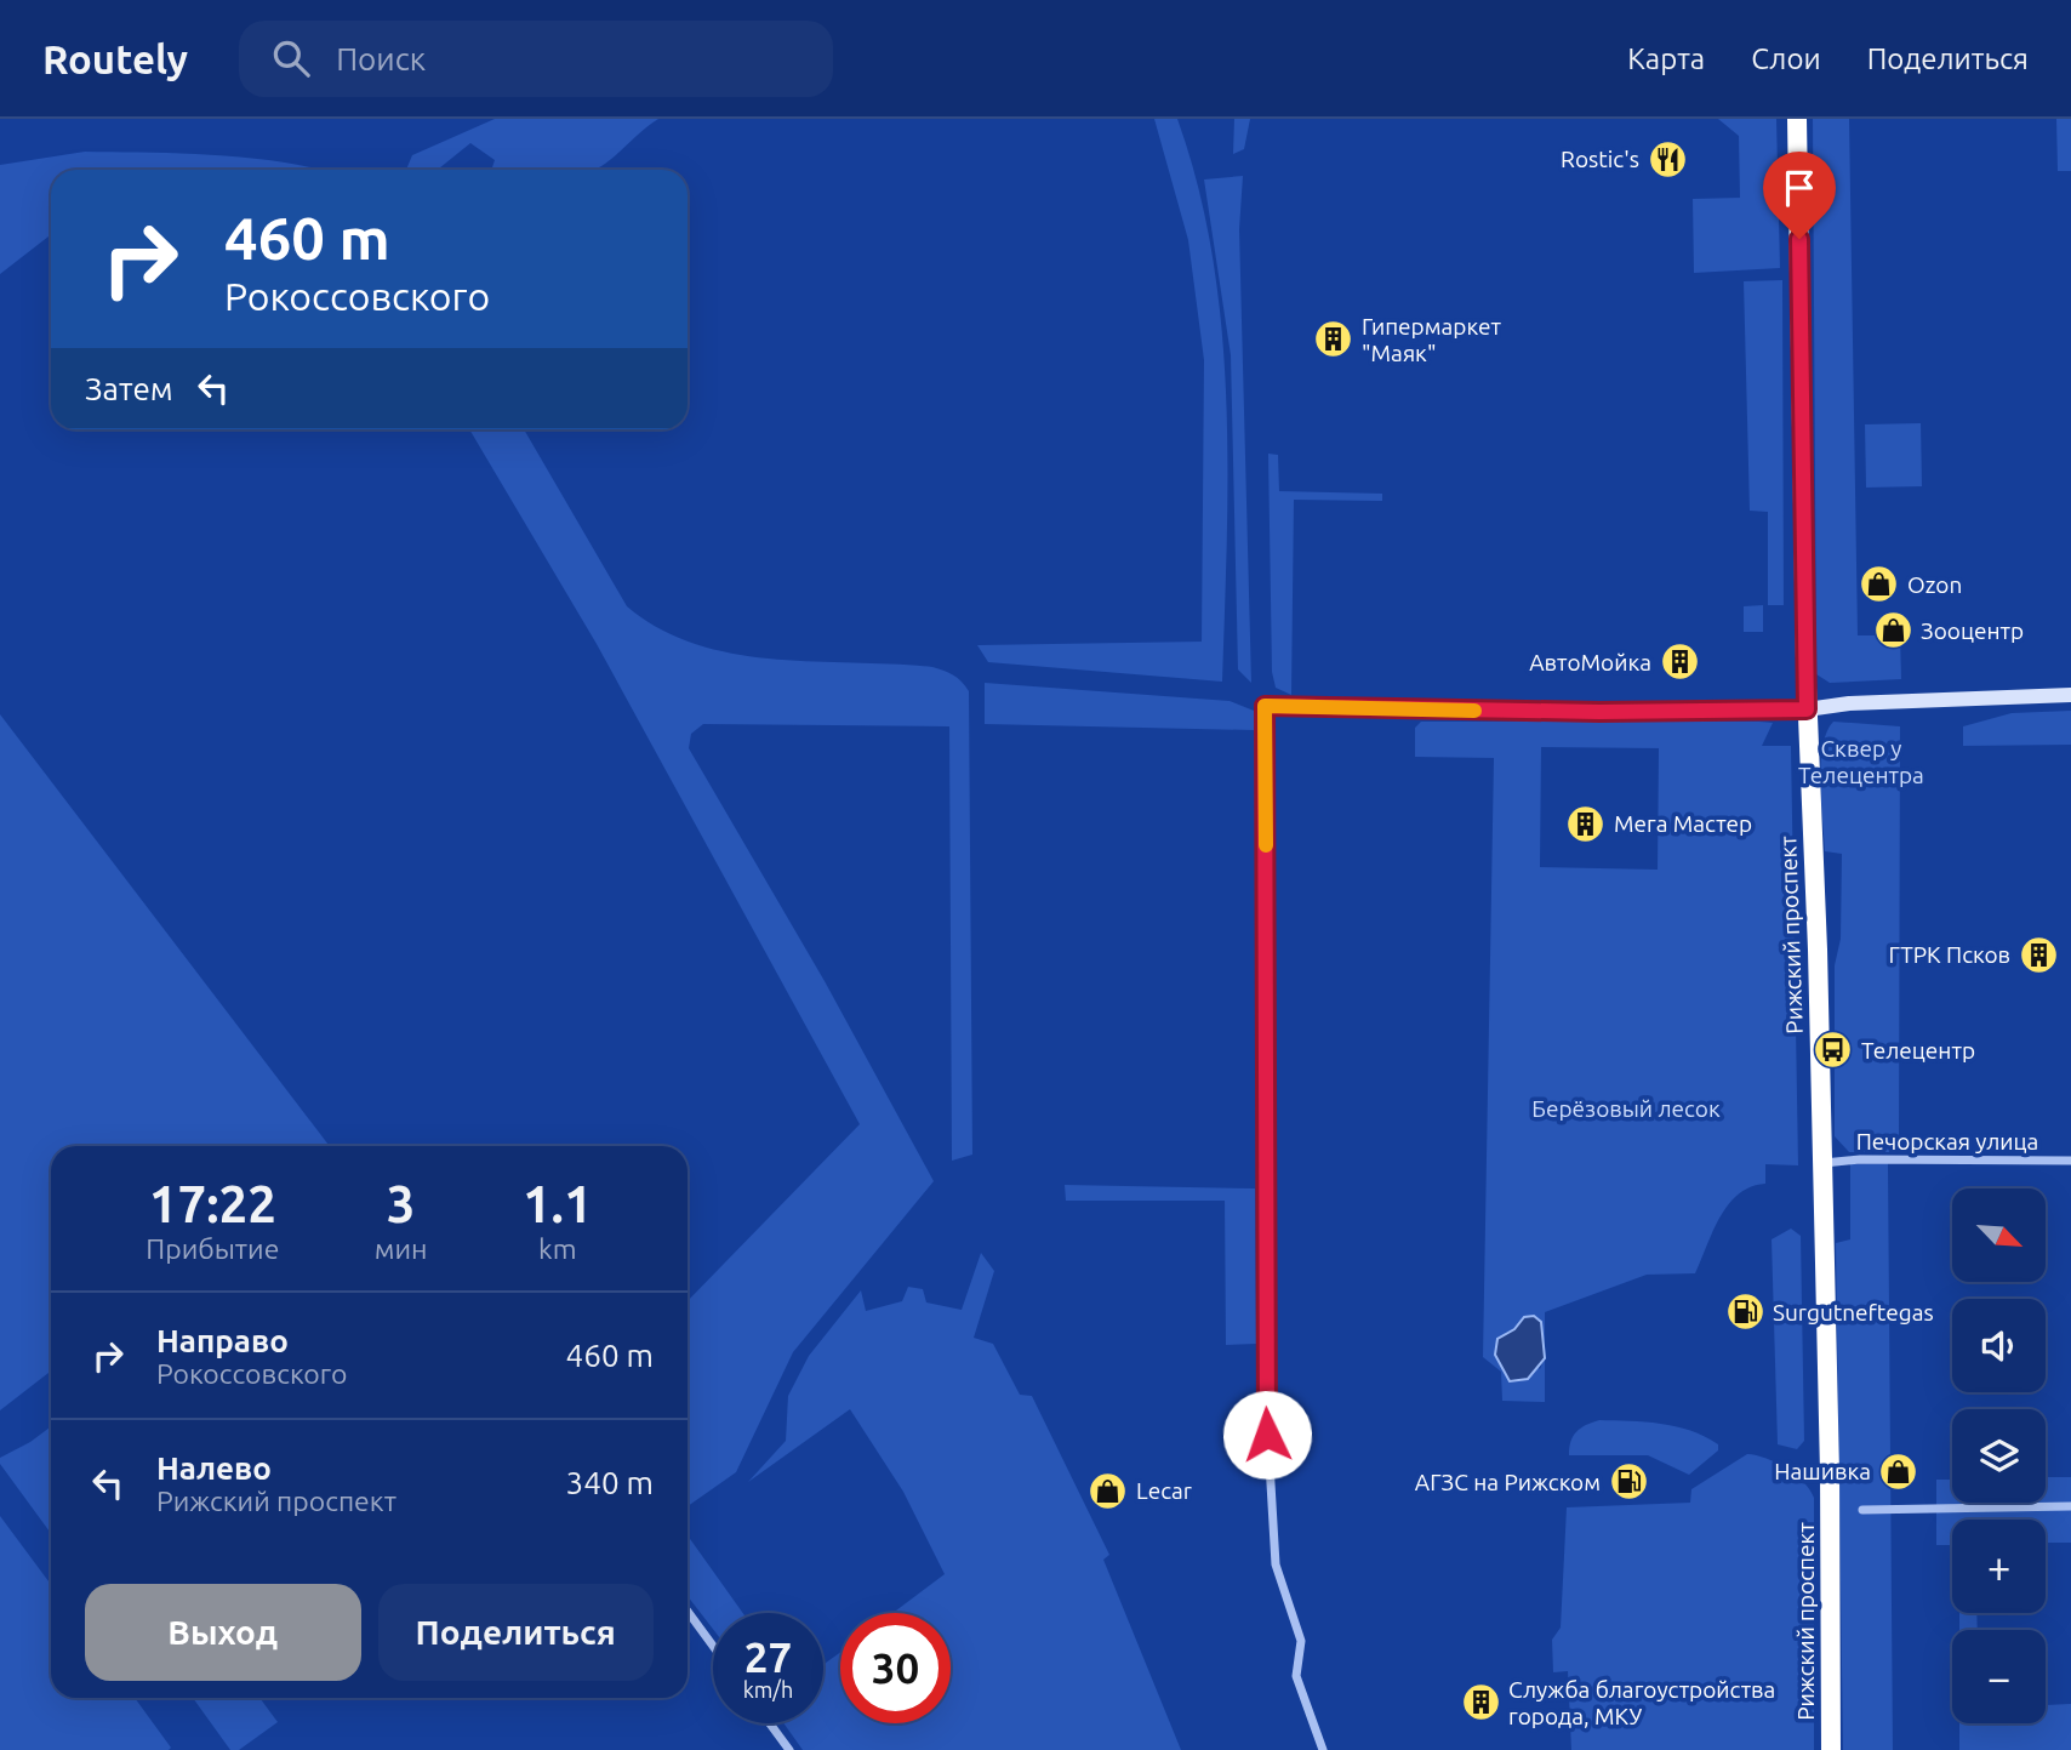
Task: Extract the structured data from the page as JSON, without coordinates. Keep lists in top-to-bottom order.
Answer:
{
  "streets": {
    "highway": ["Рижский проспект"],
    "street": ["Печорская улица"]
  },
  "crossings": [
    ["Рижский проспект", "Печорская улица"]
  ],
  "parks": ["Сквер у Телецентра", "Берёзовый лесок"],
  "places": {
    "restaurant": ["Rostic's"],
    "building": [
      "Гипермаркет \"Маяк\"",
      "АвтоМойка",
      "Мега Мастер",
      "ГТРК Псков",
      "Служба благоустройства города, МКУ"
    ],
    "shop": [
      "Ozon",
      "Зооцентр",
      "Нашивка",
      "Lecar"
    ],
    "bus stop": ["Телецентр"],
    "fuel station": ["Surgutneftegas", "АГЗС на Рижском"]
  },
  "north": "bottom right",
  "page": {
    "header": "Routely",
    "search": "Поиск",
    "nav": ["Карта", "Слои", "Поделиться"],
    "turn": ["460 m", "Рокоссовского"],
    "then": "Затем",
    "eta": [
      "17:22",
      "Прибытие",
      "3",
      "мин",
      "1.1",
      "km"
    ],
    "map_buttons": ["+", "−"],
    "list": [
      {
        "name": "Направо",
        "note": "Рокоссовского",
        "value": "460 m"
      },
      {
        "name": "Налево",
        "note": "Рижский проспект",
        "value": "340 m"
      }
    ],
    "buttons": ["Выход", "Поделиться"],
    "speed": "27 km/h",
    "limit": "30"
  }
}
